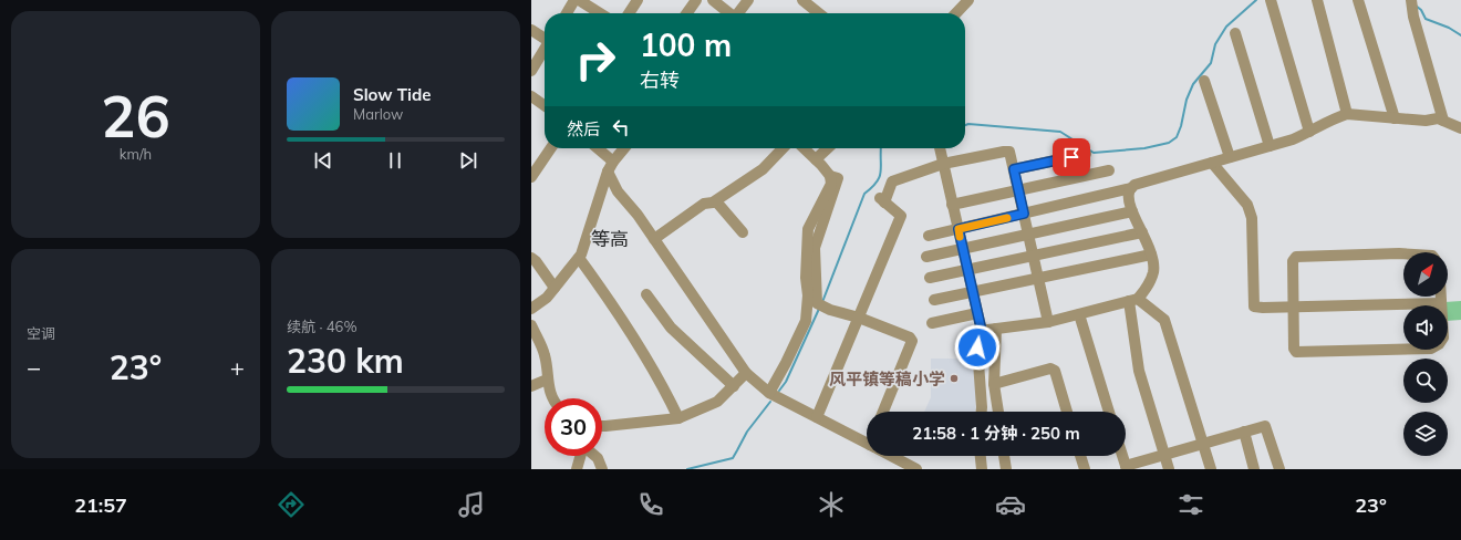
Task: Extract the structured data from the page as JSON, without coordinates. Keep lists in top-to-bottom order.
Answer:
{
  "districts": ["等高"],
  "places": ["风平镇等稿小学"],
  "north": "top right",
  "page": {
    "tile": [
      ["26", "km/h"],
      "空调",
      ["续航 · 46%", "230 km"]
    ],
    "turn": ["100 m", "右转"],
    "song": ["Slow Tide", "Marlow"],
    "then": "然后",
    "heat": ["−", "23°", "+"],
    "limit": "30",
    "trip": "21:58 · 1 分钟 · 250 m",
    "tabs": ["21:57", "23°"]
  }
}
